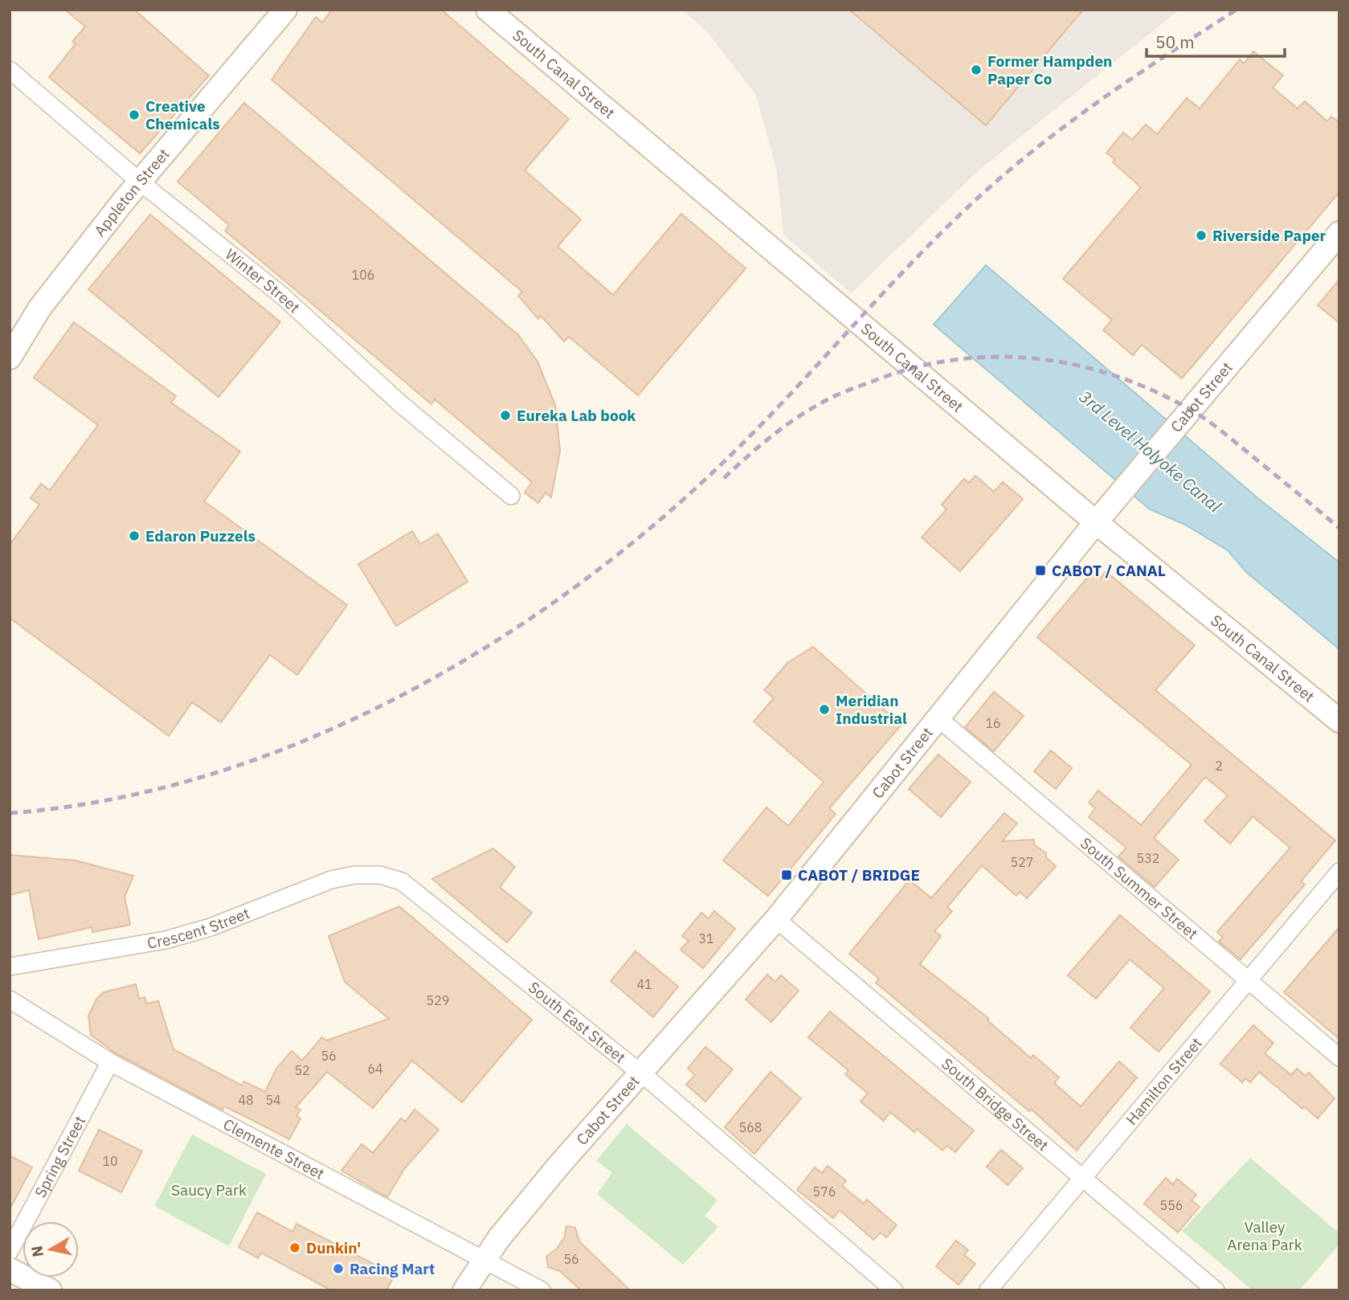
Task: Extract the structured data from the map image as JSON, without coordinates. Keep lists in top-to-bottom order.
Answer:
{
  "streets": {
    "street": [
      "South Canal Street",
      "Appleton Street",
      "Winter Street",
      "Cabot Street",
      "South Summer Street",
      "Crescent Street",
      "South East Street",
      "Hamilton Street",
      "South Bridge Street",
      "Clemente Street",
      "Spring Street"
    ]
  },
  "crossings": [
    ["South Canal Street", "Cabot Street"],
    ["Appleton Street", "Winter Street"],
    ["Cabot Street", "South Summer Street"],
    ["Cabot Street", "South East Street"],
    ["Cabot Street", "South Bridge Street"],
    ["Cabot Street", "Clemente Street"],
    ["South Summer Street", "Hamilton Street"],
    ["Crescent Street", "South East Street"],
    ["Hamilton Street", "South Bridge Street"],
    ["Clemente Street", "Spring Street"]
  ],
  "water": ["3rd Level Holyoke Canal"],
  "parks": ["Saucy Park", "Valley Arena Park"],
  "places": {
    "other": [
      "Former Hampden Paper Co",
      "Creative Chemicals",
      "Riverside Paper",
      "Eureka Lab book",
      "Edaron Puzzels",
      "Meridian Industrial",
      "Dunkin'",
      "Racing Mart"
    ],
    "transit": ["CABOT / CANAL", "CABOT / BRIDGE"]
  },
  "house_numbers": [
    "106",
    "16",
    "2",
    "532",
    "527",
    "31",
    "41",
    "529",
    "56",
    "64",
    "52",
    "48",
    "54",
    "568",
    "10",
    "576",
    "556",
    "56"
  ],
  "scale_bar": "50 m",
  "north": "left"
}
